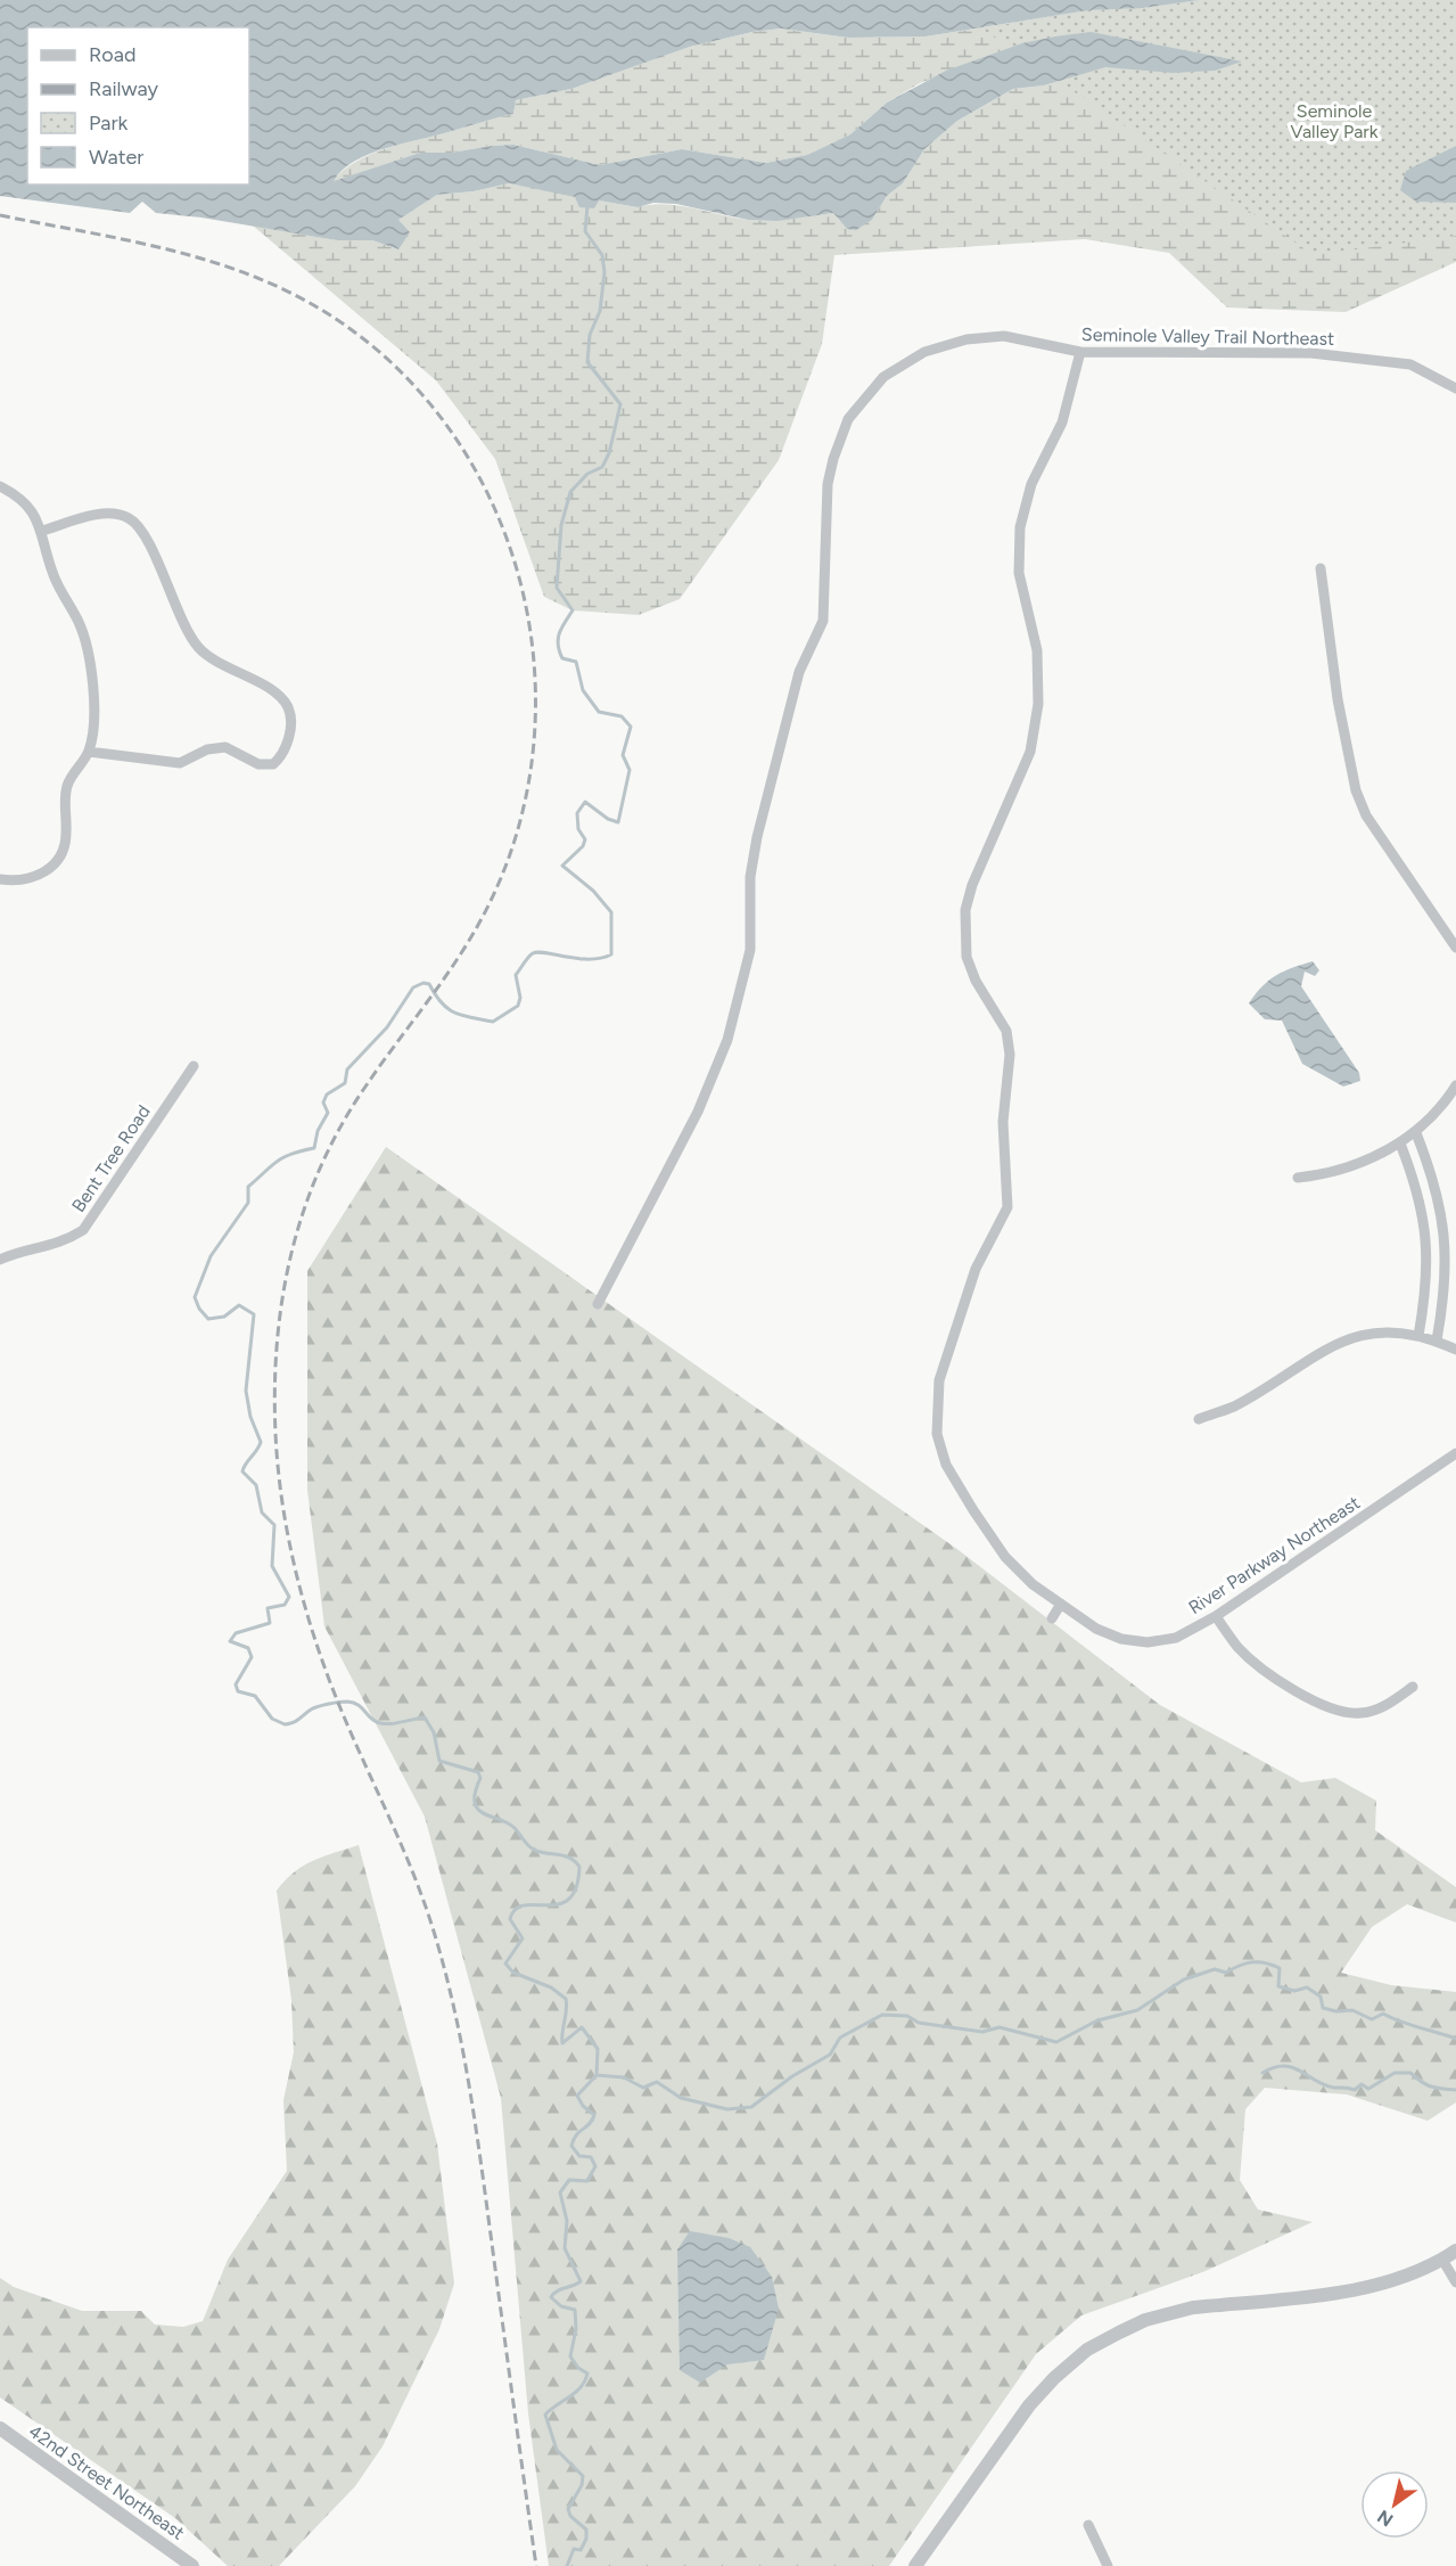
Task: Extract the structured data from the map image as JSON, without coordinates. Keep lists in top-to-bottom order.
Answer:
{
  "streets": {
    "street": [
      "Seminole Valley Trail Northeast",
      "Bent Tree Road",
      "River Parkway Northeast",
      "42nd Street Northeast"
    ]
  },
  "crossings": [
    ["Seminole Valley Trail Northeast", "River Parkway Northeast"]
  ],
  "parks": ["Seminole Valley Park"],
  "legend": [
    "Road",
    "Railway",
    "Park",
    "Water"
  ],
  "north": "bottom left"
}
